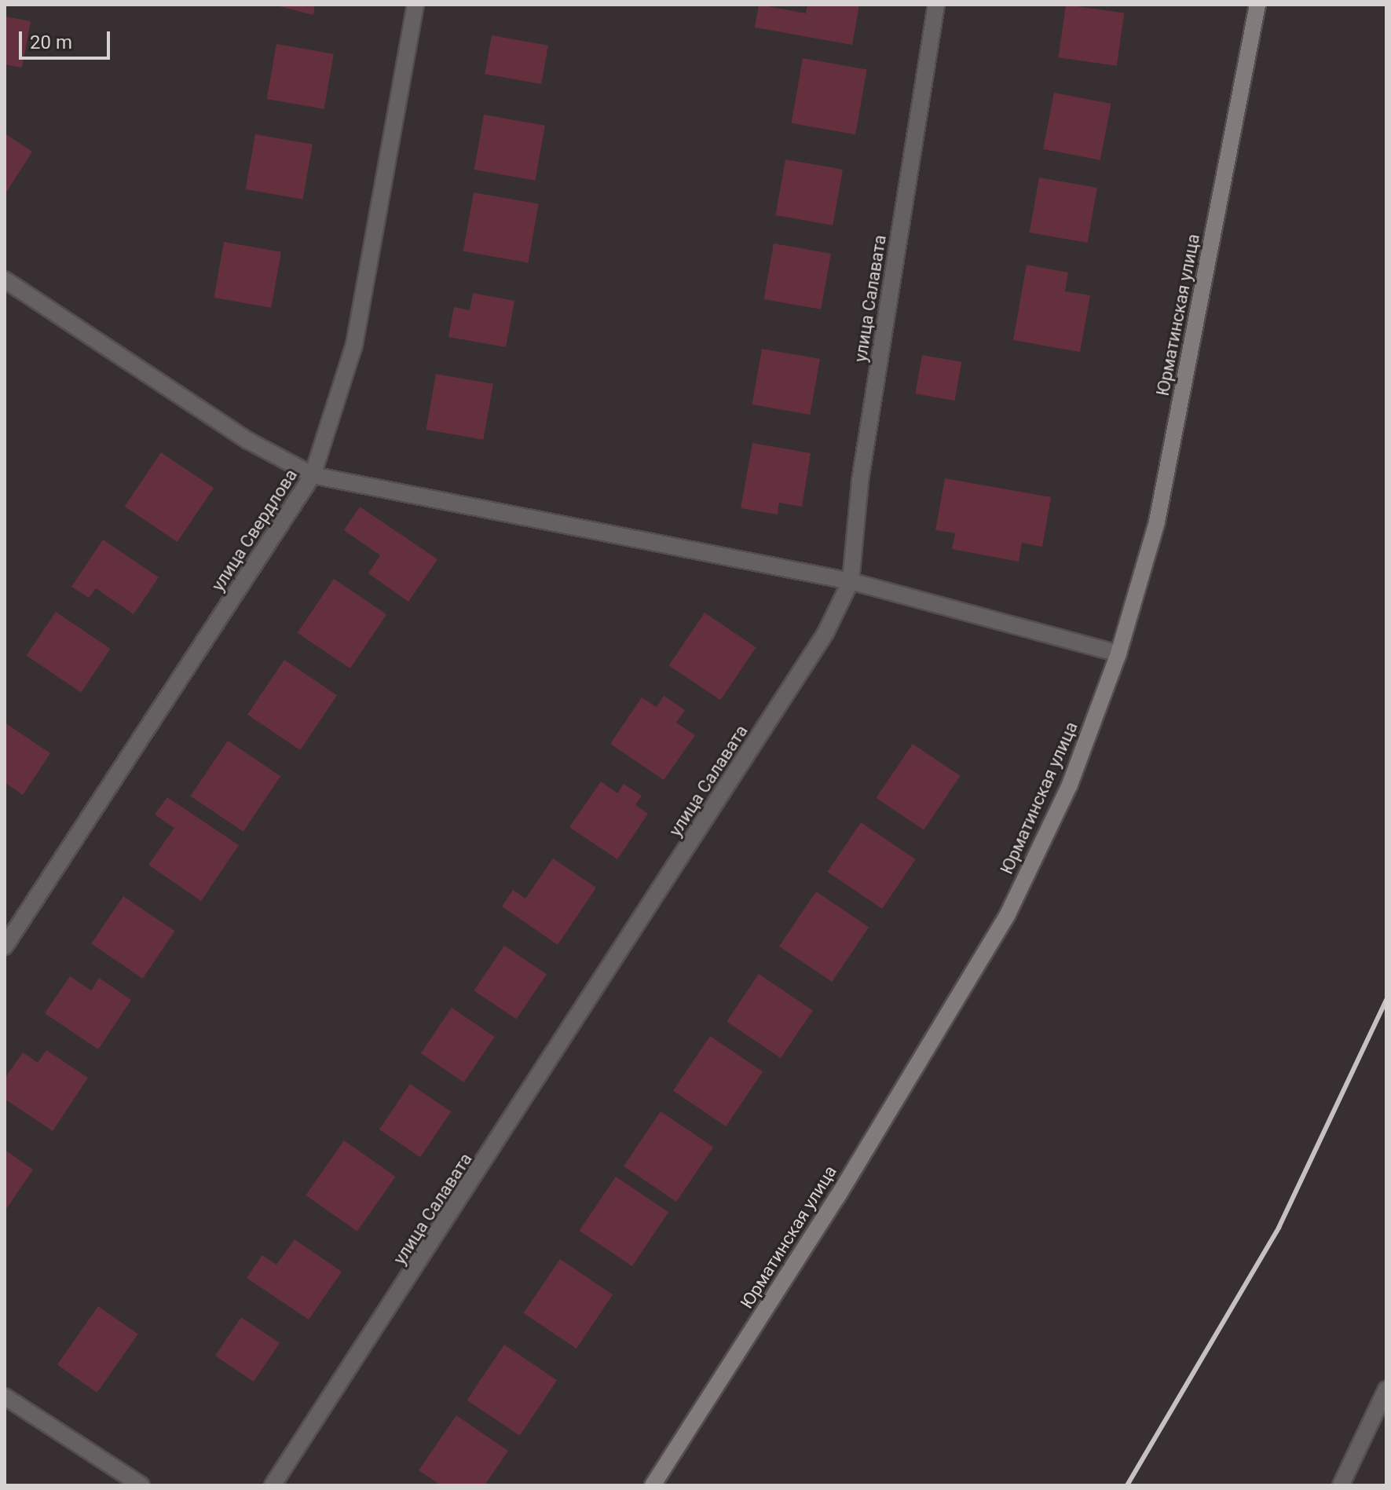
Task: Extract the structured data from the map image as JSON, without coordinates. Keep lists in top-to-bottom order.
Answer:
{
  "streets": {
    "main road": ["Юрматинская улица"],
    "street": ["улица Салавата", "улица Свердлова"]
  },
  "scale_bar": "20 m"
}
